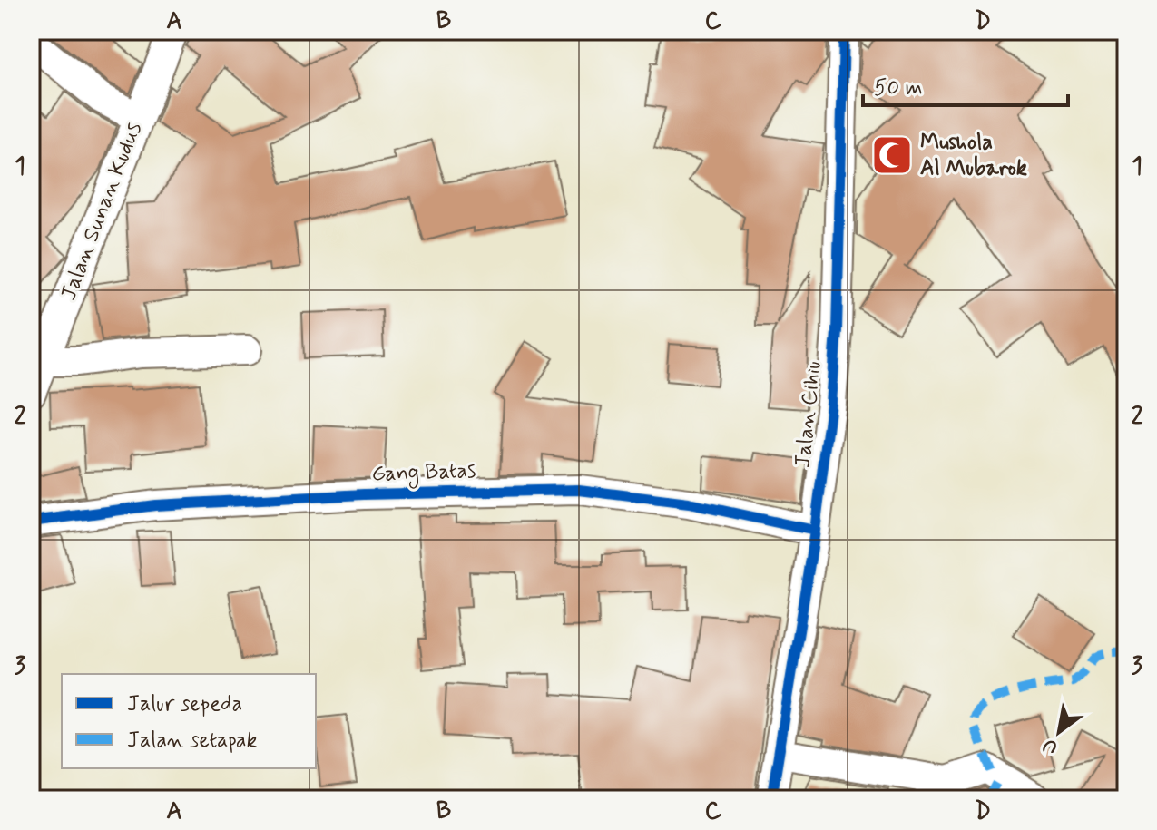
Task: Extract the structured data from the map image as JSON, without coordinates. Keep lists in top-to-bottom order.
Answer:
{
  "streets": {
    "street": ["Jalan Sunan Kudus", "Jalan Cihiu", "Gang Batas"]
  },
  "crossings": [
    ["Jalan Cihiu", "Gang Batas"]
  ],
  "places": {
    "mosque": ["Mushola Al Mubarok"]
  },
  "legend": ["Jalur sepeda", "Jalan setapak"],
  "scale_bar": "50 m",
  "north": "bottom left",
  "grid": {
    "columns": [
      "A",
      "B",
      "C",
      "D"
    ],
    "rows": ["1", "2", "3"]
  }
}
